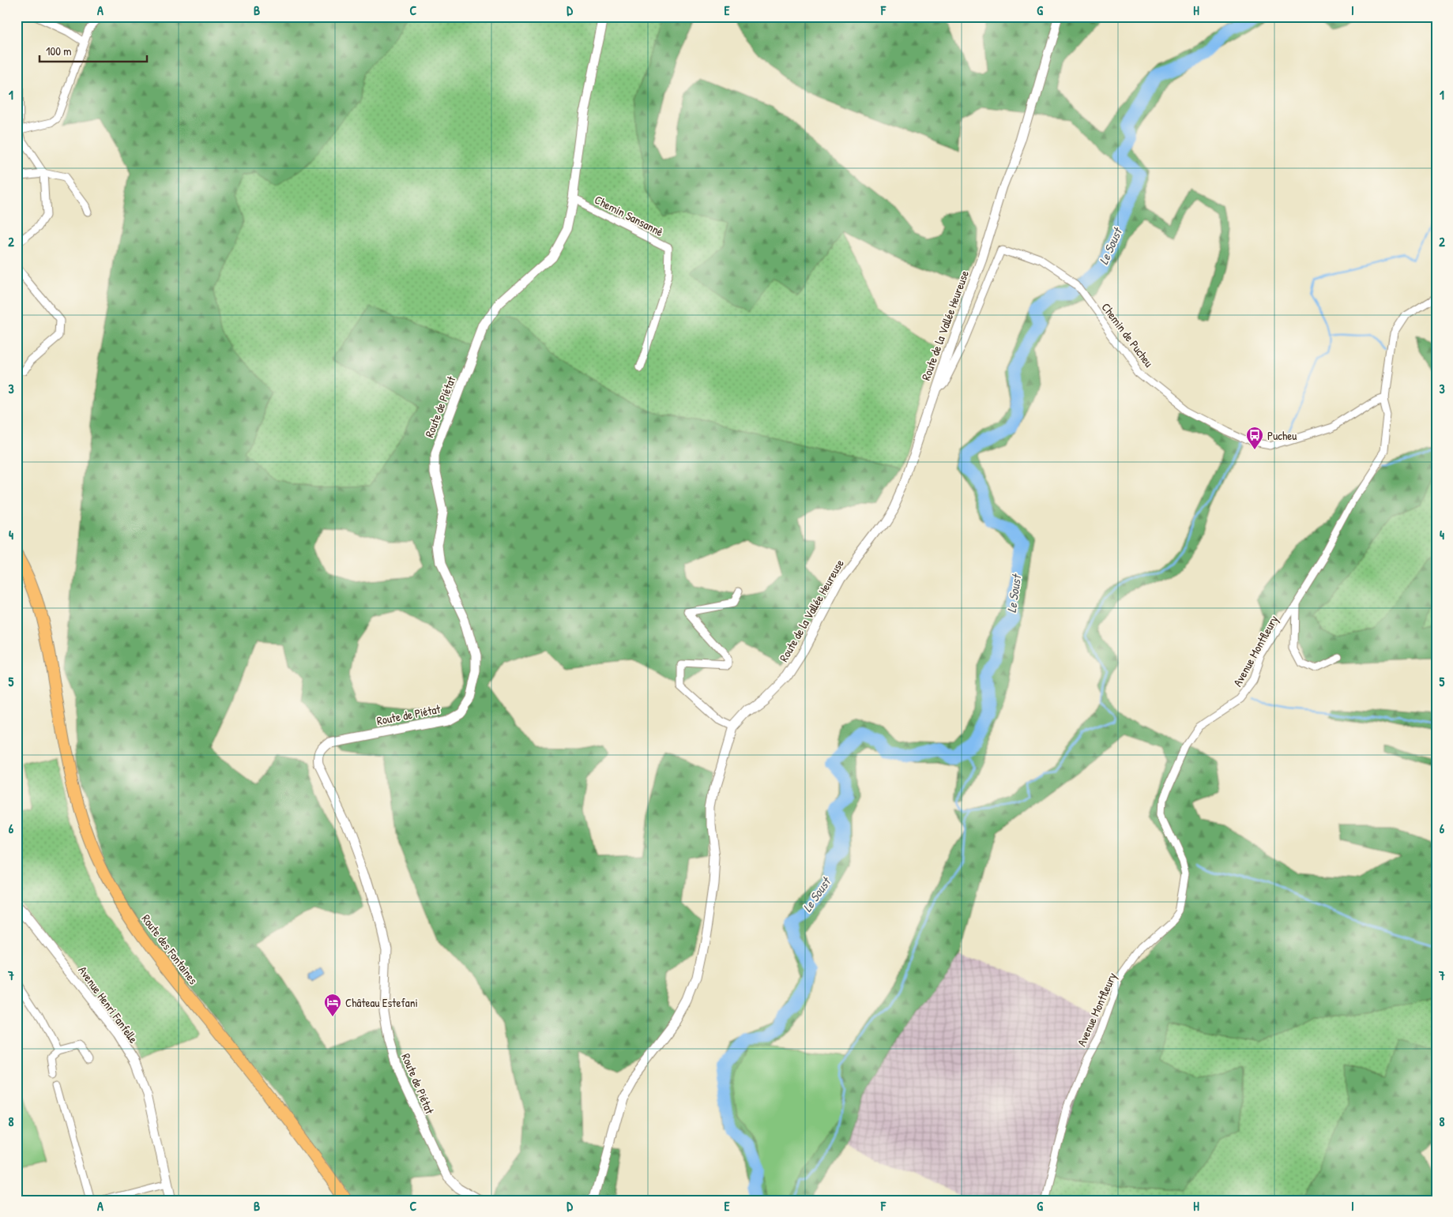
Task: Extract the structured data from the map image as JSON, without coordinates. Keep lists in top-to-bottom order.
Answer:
{
  "streets": {
    "main road": ["Route des Fontaines"],
    "street": [
      "Chemin Sansannè",
      "Route de la Vallée Heureuse",
      "Chemin de Pucheu",
      "Route de Piétat",
      "Avenue Montfleury",
      "Avenue Henri Fanfelle"
    ]
  },
  "crossings": [
    ["Chemin Sansannè", "Route de Piétat"],
    ["Route de la Vallée Heureuse", "Chemin de Pucheu"],
    ["Chemin de Pucheu", "Avenue Montfleury"]
  ],
  "water": ["Le Soust"],
  "places": {
    "bus stop": ["Pucheu"],
    "hotel": ["Château Estefani"]
  },
  "scale_bar": "100 m",
  "grid": {
    "columns": [
      "A",
      "B",
      "C",
      "D",
      "E",
      "F",
      "G",
      "H",
      "I"
    ],
    "rows": [
      "1",
      "2",
      "3",
      "4",
      "5",
      "6",
      "7",
      "8"
    ]
  }
}
